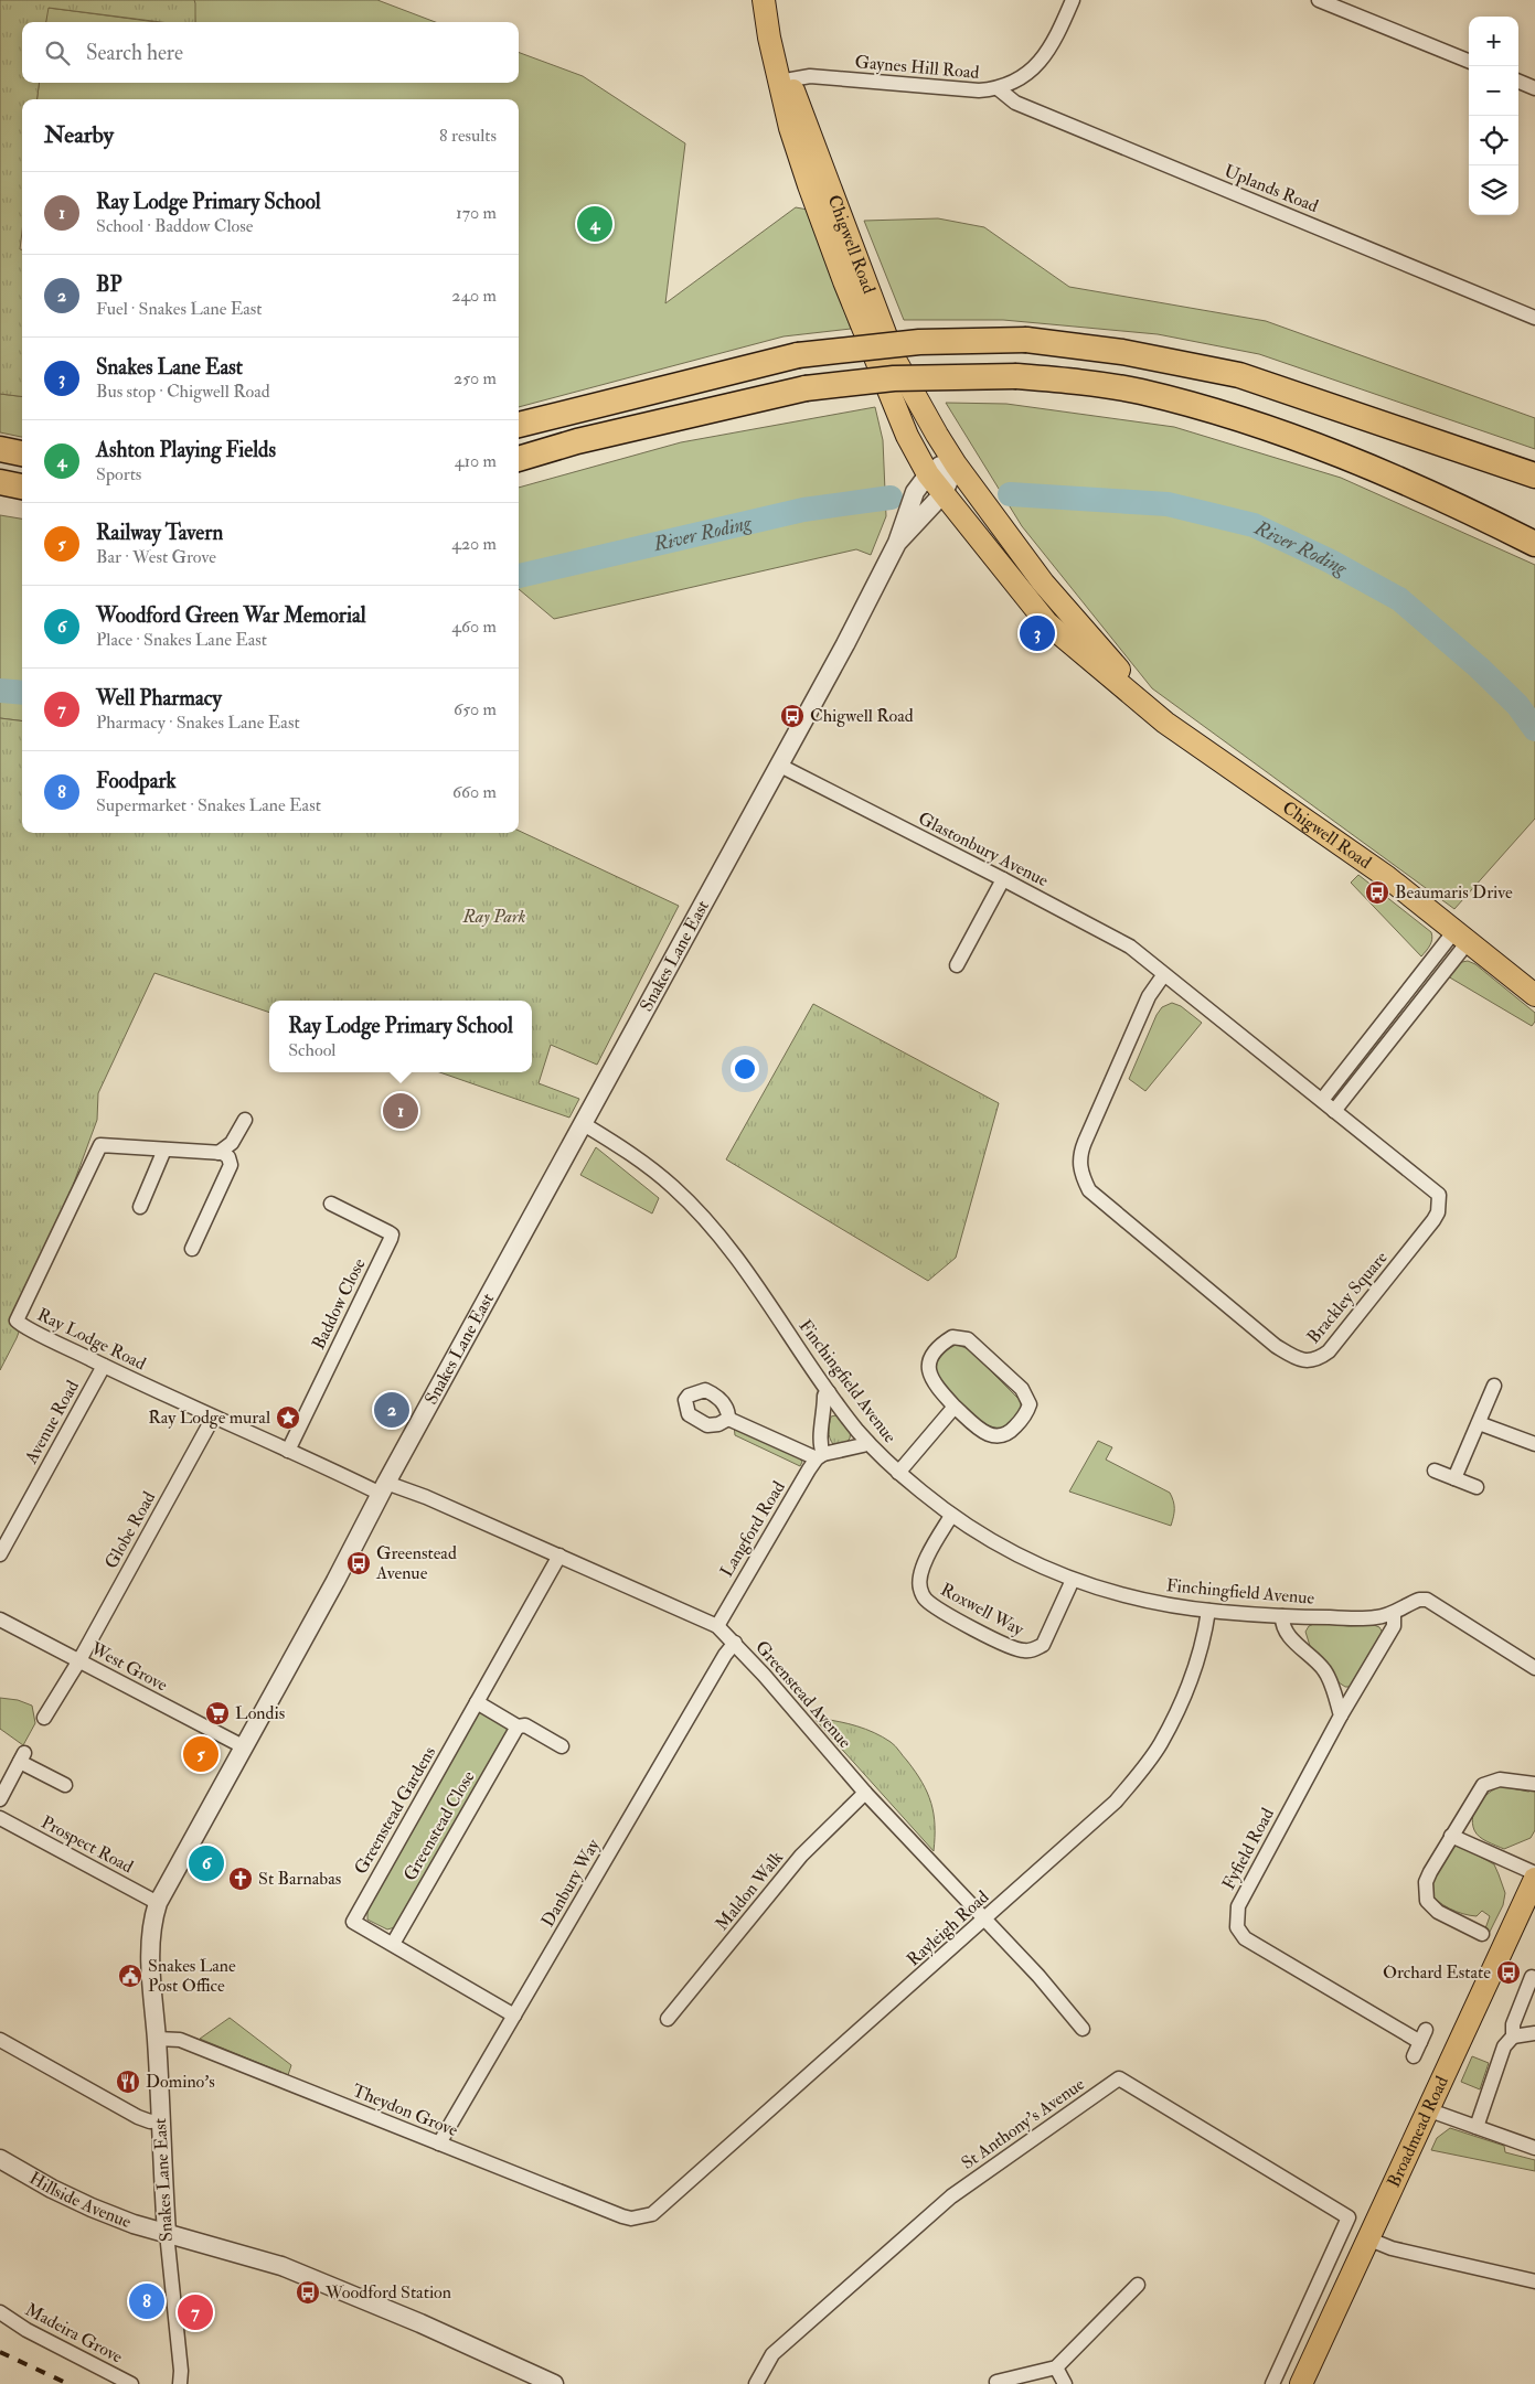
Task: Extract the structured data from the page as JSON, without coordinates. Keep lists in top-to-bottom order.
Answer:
{
  "streets": {
    "main road": ["Chigwell Road", "Broadmead Road"],
    "street": [
      "Gaynes Hill Road",
      "Uplands Road",
      "Glastonbury Avenue",
      "Snakes Lane East",
      "Brackley Square",
      "Baddow Close",
      "Ray Lodge Road",
      "Finchingfield Avenue",
      "Avenue Road",
      "Langford Road",
      "Globe Road",
      "Roxwell Way",
      "West Grove",
      "Greenstead Avenue",
      "Greenstead Gardens",
      "Greenstead Close",
      "Prospect Road",
      "Fyfield Road",
      "Danbury Way",
      "Maldon Walk",
      "Rayleigh Road",
      "Theydon Grove",
      "St Anthony's Avenue",
      "Hillside Avenue",
      "Madeira Grove"
    ]
  },
  "crossings": [
    ["Gaynes Hill Road", "Uplands Road"],
    ["Gaynes Hill Road", "Chigwell Road"],
    ["Chigwell Road", "Snakes Lane East"],
    ["Glastonbury Avenue", "Snakes Lane East"],
    ["Glastonbury Avenue", "Brackley Square"],
    ["Snakes Lane East", "Ray Lodge Road"],
    ["Snakes Lane East", "Finchingfield Avenue"],
    ["Snakes Lane East", "West Grove"],
    ["Snakes Lane East", "Greenstead Avenue"],
    ["Snakes Lane East", "Prospect Road"],
    ["Snakes Lane East", "Theydon Grove"],
    ["Snakes Lane East", "Hillside Avenue"],
    ["Baddow Close", "Ray Lodge Road"],
    ["Ray Lodge Road", "Avenue Road"],
    ["Ray Lodge Road", "Globe Road"],
    ["Ray Lodge Road", "Greenstead Avenue"],
    ["Finchingfield Avenue", "Roxwell Way"],
    ["Finchingfield Avenue", "Fyfield Road"],
    ["Finchingfield Avenue", "Rayleigh Road"],
    ["Langford Road", "Greenstead Avenue"],
    ["Globe Road", "West Grove"],
    ["Greenstead Avenue", "Greenstead Gardens"],
    ["Greenstead Avenue", "Danbury Way"],
    ["Greenstead Avenue", "Maldon Walk"],
    ["Greenstead Avenue", "Rayleigh Road"],
    ["Greenstead Gardens", "Greenstead Close"],
    ["Greenstead Gardens", "Danbury Way"],
    ["Danbury Way", "Theydon Grove"],
    ["Rayleigh Road", "Theydon Grove"],
    ["St Anthony's Avenue", "Broadmead Road"]
  ],
  "water": ["River Roding"],
  "parks": ["Ray Park"],
  "places": {
    "bus stop": [
      "Chigwell Road",
      "Beaumaris Drive",
      "Greenstead Avenue",
      "Orchard Estate",
      "Woodford Station"
    ],
    "place": ["Ray Lodge mural"],
    "supermarket": ["Londis"],
    "church": ["St Barnabas"],
    "public building": ["Snakes Lane Post Office"],
    "restaurant": ["Domino's"]
  },
  "page": {
    "map_buttons": ["+", "−"],
    "search": "Search here",
    "heading": ["Nearby", "8 results"],
    "list": [
      {
        "mark": "1",
        "name": "Ray Lodge Primary School",
        "note": "School · Baddow Close",
        "value": "170 m"
      },
      {
        "mark": "2",
        "name": "BP",
        "note": "Fuel · Snakes Lane East",
        "value": "240 m"
      },
      {
        "mark": "3",
        "name": "Snakes Lane East",
        "note": "Bus stop · Chigwell Road",
        "value": "250 m"
      },
      {
        "mark": "4",
        "name": "Ashton Playing Fields",
        "note": "Sports",
        "value": "410 m"
      },
      {
        "mark": "5",
        "name": "Railway Tavern",
        "note": "Bar · West Grove",
        "value": "420 m"
      },
      {
        "mark": "6",
        "name": "Woodford Green War Memorial",
        "note": "Place · Snakes Lane East",
        "value": "460 m"
      },
      {
        "mark": "7",
        "name": "Well Pharmacy",
        "note": "Pharmacy · Snakes Lane East",
        "value": "650 m"
      },
      {
        "mark": "8",
        "name": "Foodpark",
        "note": "Supermarket · Snakes Lane East",
        "value": "660 m"
      }
    ],
    "pins": [
      "4",
      "3",
      "1",
      "2",
      "5",
      "6",
      "8",
      "7"
    ],
    "popup": ["Ray Lodge Primary School", "School"]
  }
}
